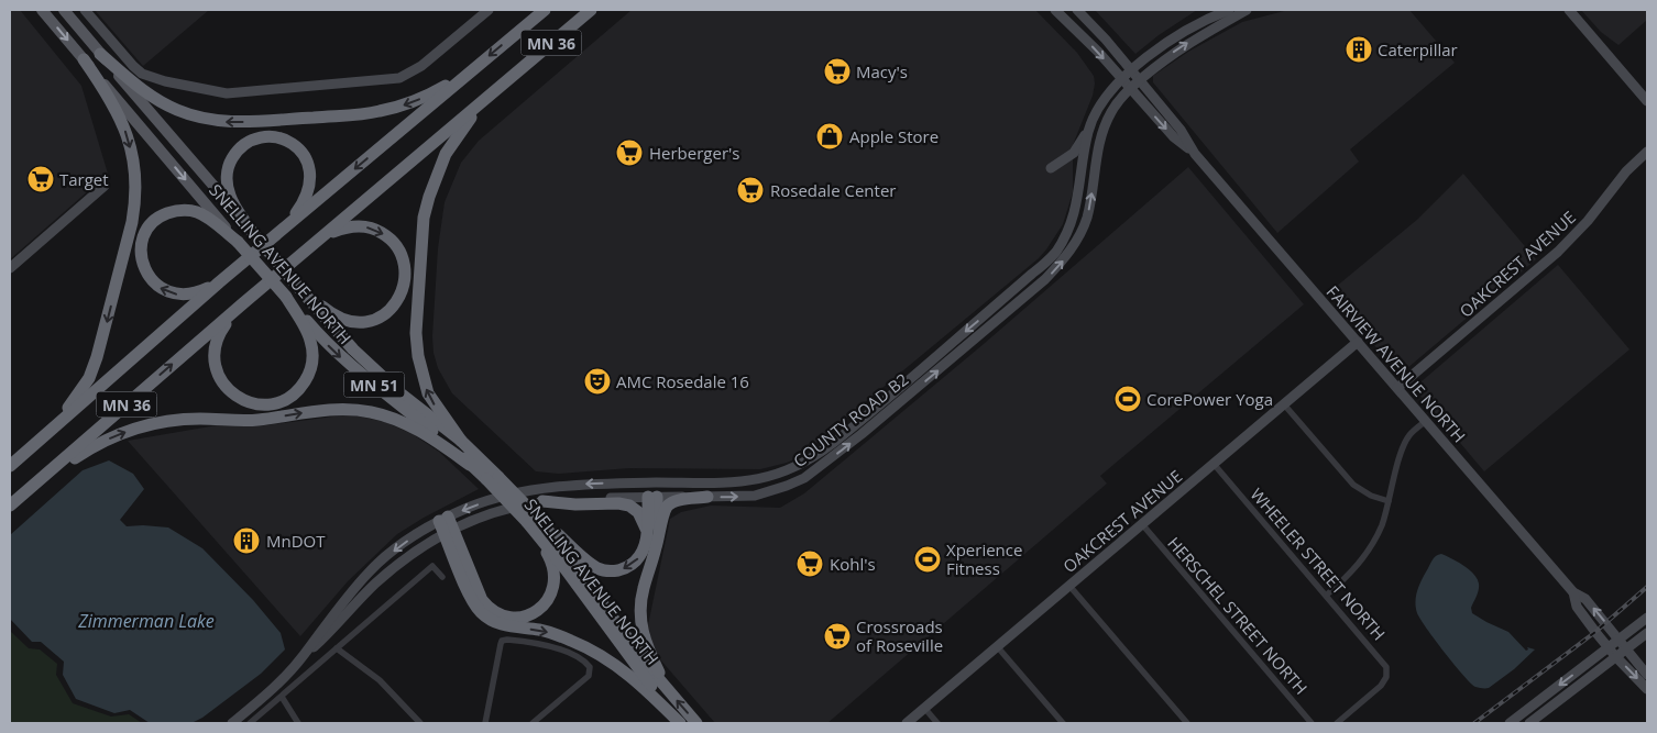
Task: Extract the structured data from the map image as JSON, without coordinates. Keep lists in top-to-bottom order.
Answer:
{
  "streets": {
    "highway": ["MN 36", "SNELLING AVENUE NORTH", "MN 51"],
    "street": [
      "OAKCREST AVENUE",
      "FAIRVIEW AVENUE NORTH",
      "COUNTY ROAD B2",
      "WHEELER STREET NORTH",
      "HERSCHEL STREET NORTH"
    ]
  },
  "crossings": [
    ["OAKCREST AVENUE", "FAIRVIEW AVENUE NORTH"],
    ["OAKCREST AVENUE", "WHEELER STREET NORTH"],
    ["OAKCREST AVENUE", "HERSCHEL STREET NORTH"],
    ["FAIRVIEW AVENUE NORTH", "COUNTY ROAD B2"]
  ],
  "water": ["Zimmerman Lake"],
  "places": {
    "building": ["Caterpillar", "MnDOT"],
    "supermarket": [
      "Macy's",
      "Herberger's",
      "Target",
      "Rosedale Center",
      "Kohl's",
      "Crossroads of Roseville"
    ],
    "shop": ["Apple Store"],
    "theatre": ["AMC Rosedale 16"],
    "sports": ["CorePower Yoga", "Xperience Fitness"]
  }
}
